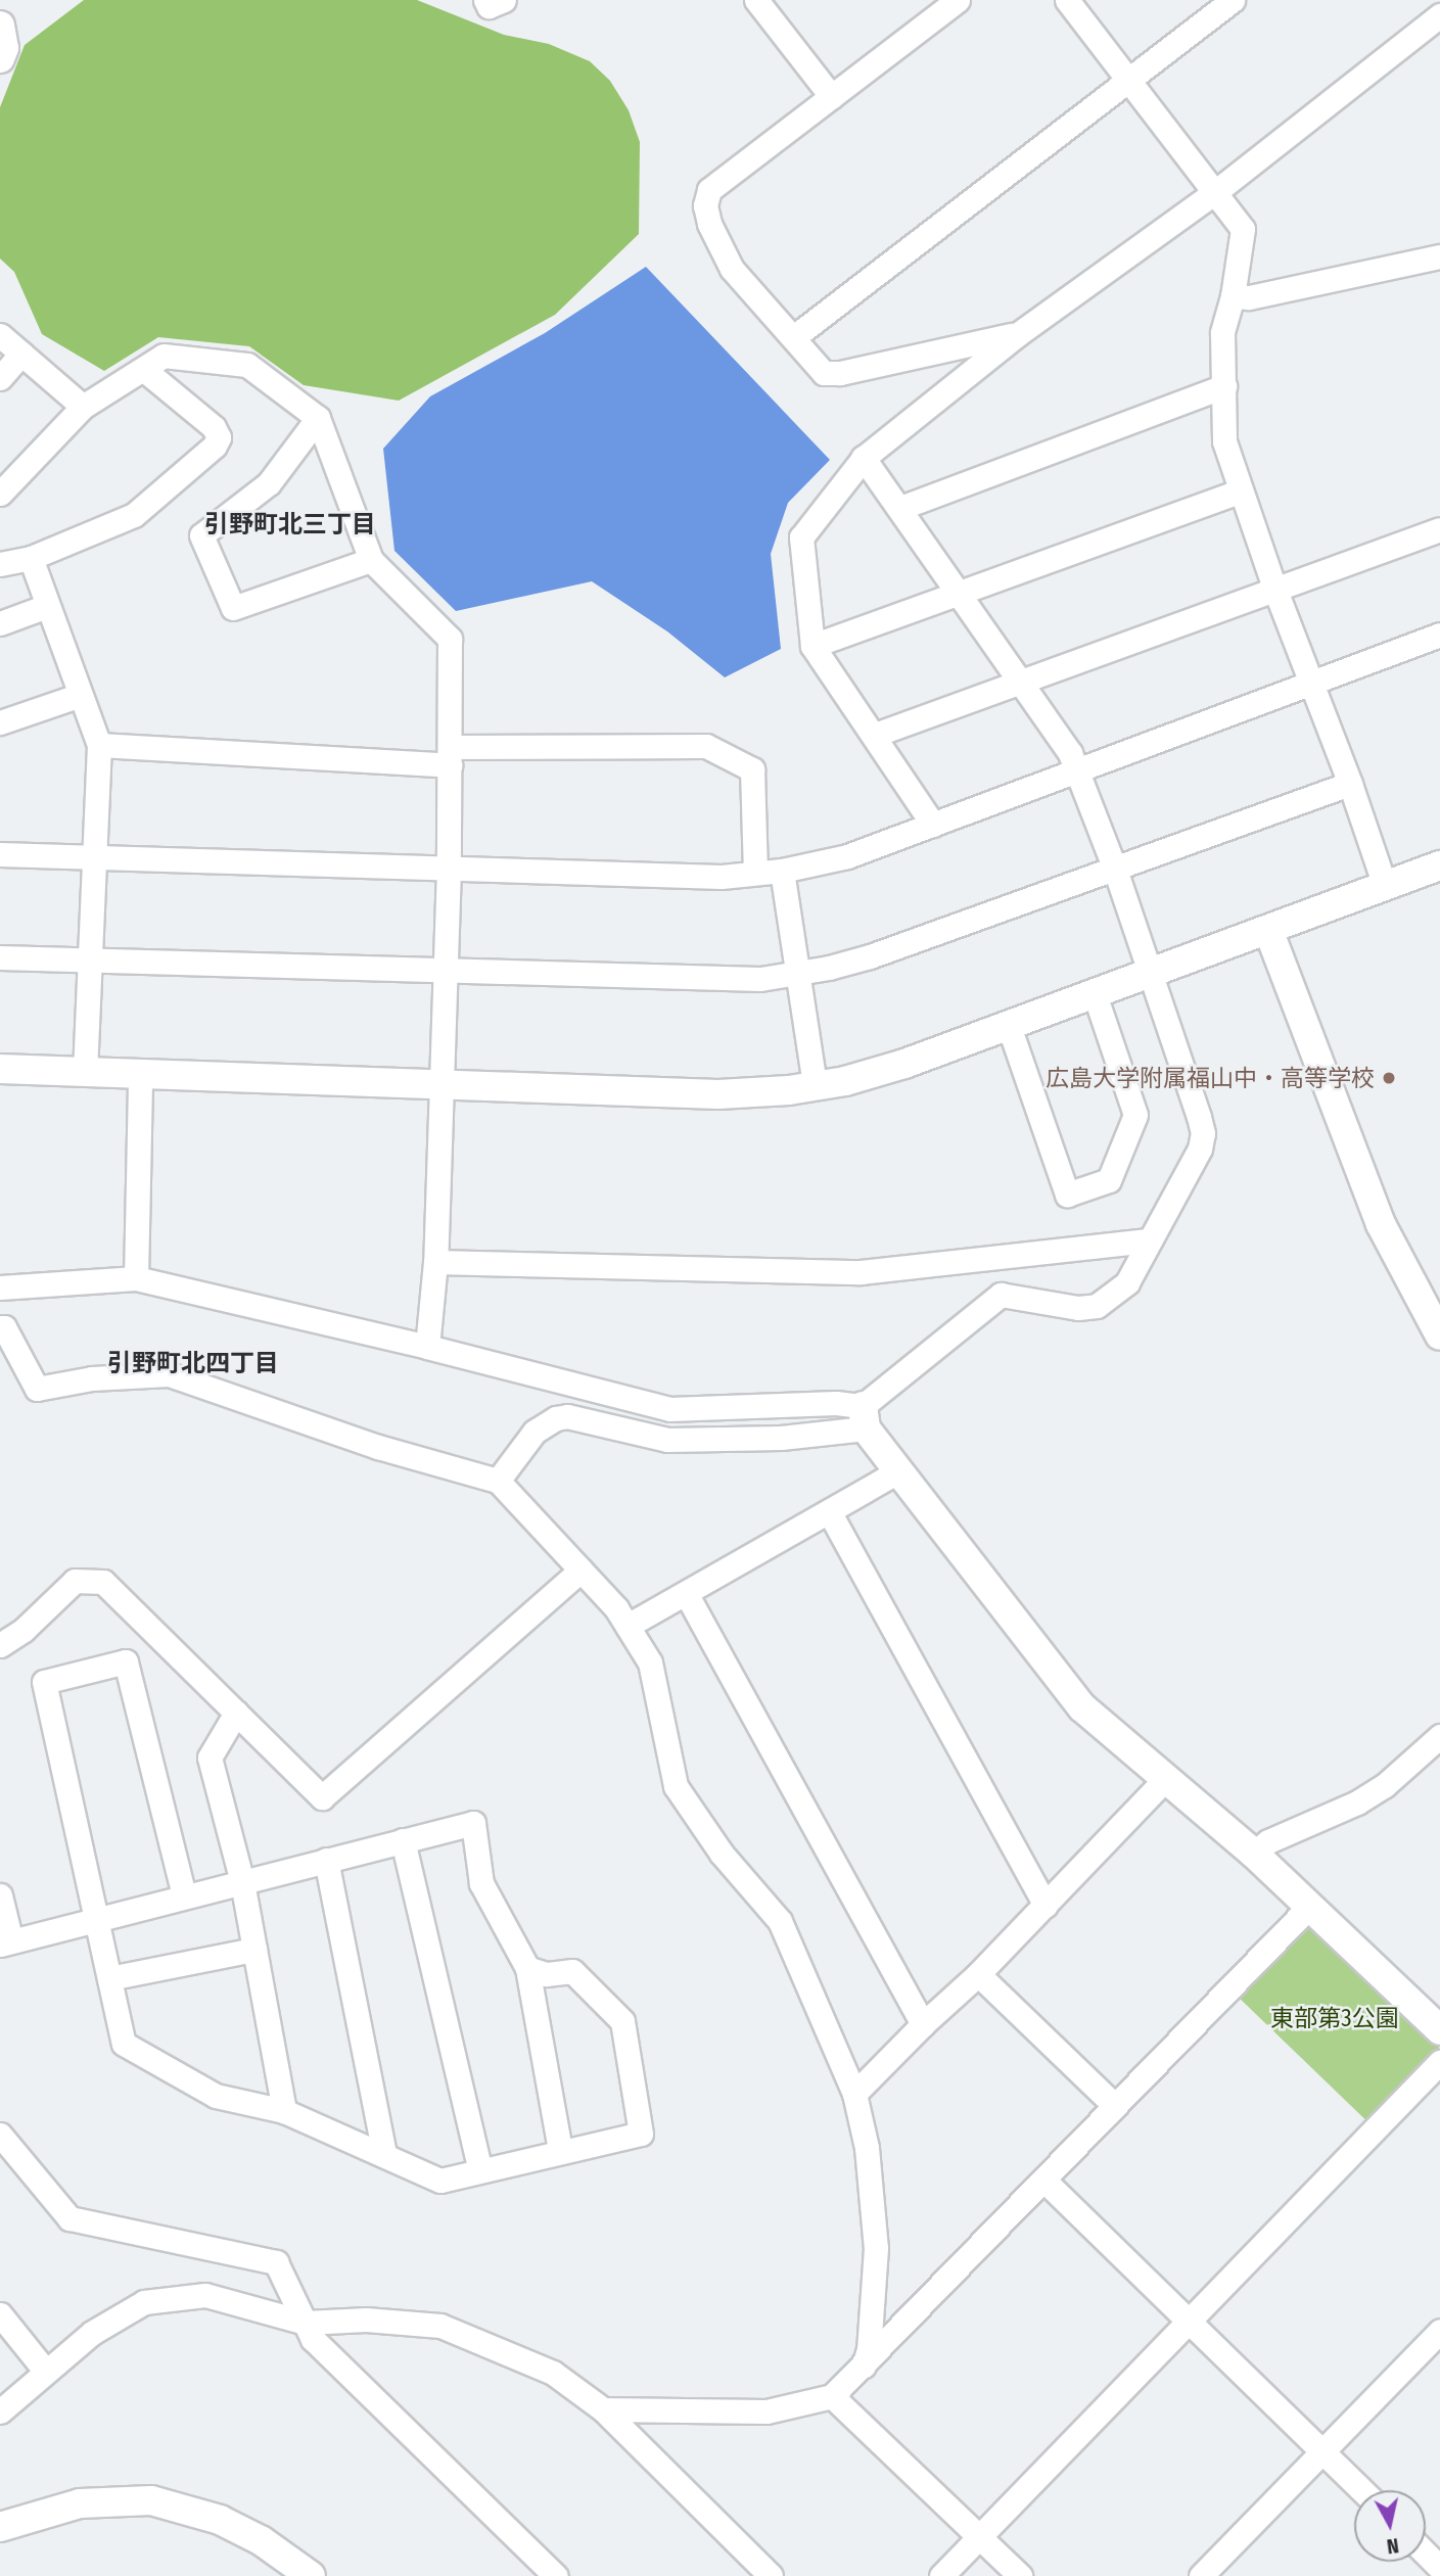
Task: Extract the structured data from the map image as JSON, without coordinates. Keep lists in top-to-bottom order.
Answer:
{
  "districts": ["引野町北三丁目", "引野町北四丁目"],
  "parks": ["東部第3公園"],
  "places": ["広島大学附属福山中・高等学校"],
  "north": "bottom"
}
